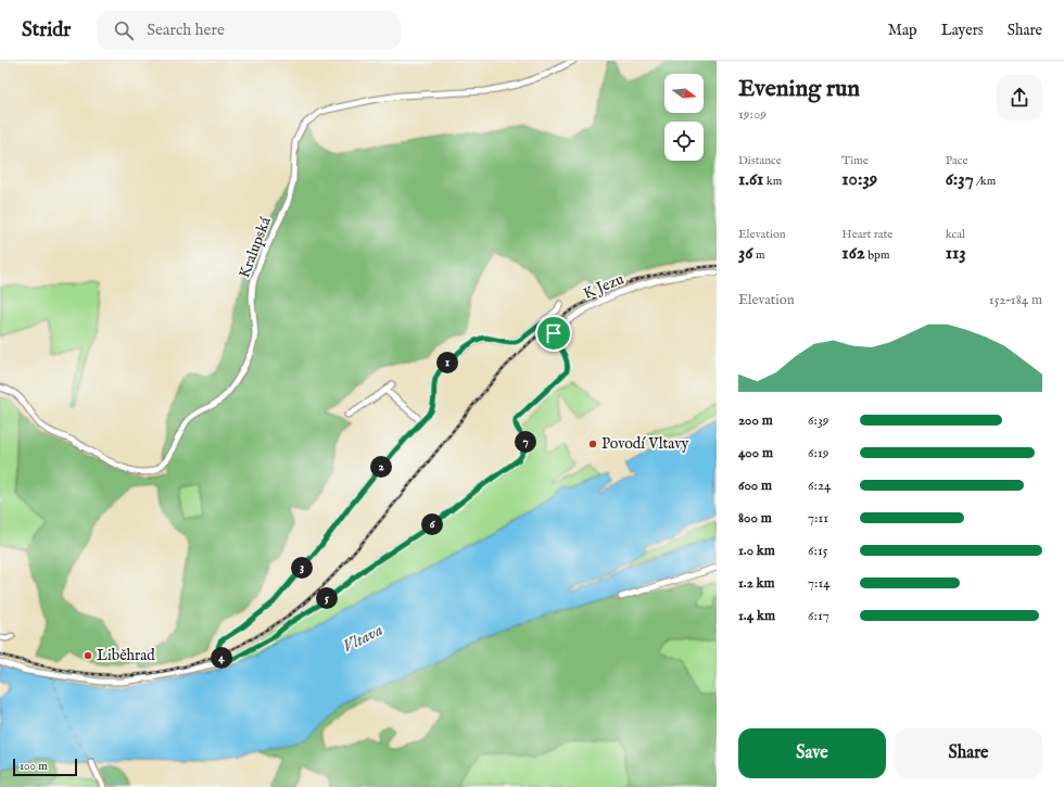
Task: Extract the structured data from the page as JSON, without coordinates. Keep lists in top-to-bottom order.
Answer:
{
  "streets": {
    "street": ["Kralupská", "K Jezu"]
  },
  "water": ["Vltava"],
  "places": ["Povodí Vltavy", "Liběhrad"],
  "scale_bar": "100 m",
  "north": "right",
  "page": {
    "header": "Stridr",
    "search": "Search here",
    "nav": ["Map", "Layers", "Share"],
    "heading": ["Evening run", "19:09"],
    "stats": [
      ["Distance", "1.61 km"],
      ["Time", "10:39"],
      ["Pace", "6:37 /km"],
      ["Elevation", "36 m"],
      ["Heart rate", "162 bpm"],
      ["kcal", "113"]
    ],
    "chart": ["Elevation", "152–184 m"],
    "pins": [
      "1",
      "7",
      "2",
      "6",
      "3",
      "5",
      "4"
    ],
    "list": [
      {
        "name": "200 m",
        "note": "6:39"
      },
      {
        "name": "400 m",
        "note": "6:19"
      },
      {
        "name": "600 m",
        "note": "6:24"
      },
      {
        "name": "800 m",
        "note": "7:11"
      },
      {
        "name": "1.0 km",
        "note": "6:15"
      },
      {
        "name": "1.2 km",
        "note": "7:14"
      },
      {
        "name": "1.4 km",
        "note": "6:17"
      }
    ],
    "buttons": ["Save", "Share"],
    "scale": "100 m"
  }
}
